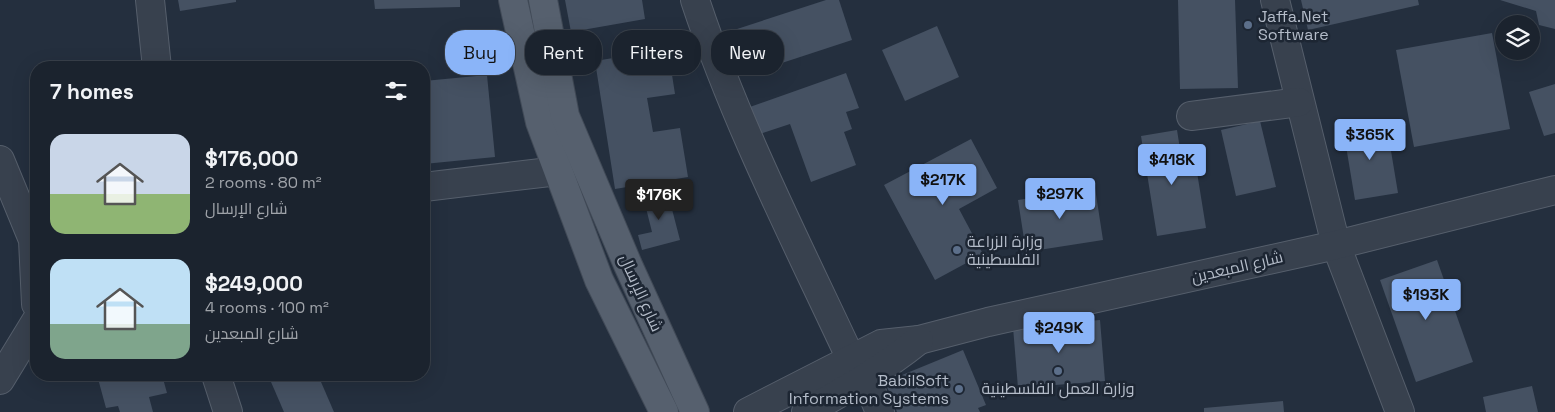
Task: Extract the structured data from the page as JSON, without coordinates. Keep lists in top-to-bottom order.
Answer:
{
  "streets": {
    "main road": ["شارع الإرسال"],
    "street": ["شارع المبعدين"]
  },
  "places": [
    "Jaffa.Net Software",
    "وزارة الزراعة الفلسطينية",
    "وزارة العمل الفلسطينية",
    "BabilSoft Information Systems"
  ],
  "page": {
    "chip": [
      "Buy",
      "Rent",
      "Filters",
      "New"
    ],
    "heading": "7 homes",
    "price": [
      "$365K",
      "$418K",
      "$217K",
      "$297K",
      "$176K",
      "$193K",
      "$249K"
    ],
    "list": [
      {
        "name": "$176,000",
        "note": "2 rooms · 80 m² · شارع الإرسال"
      },
      {
        "name": "$249,000",
        "note": "4 rooms · 100 m² · شارع المبعدين"
      }
    ]
  }
}
